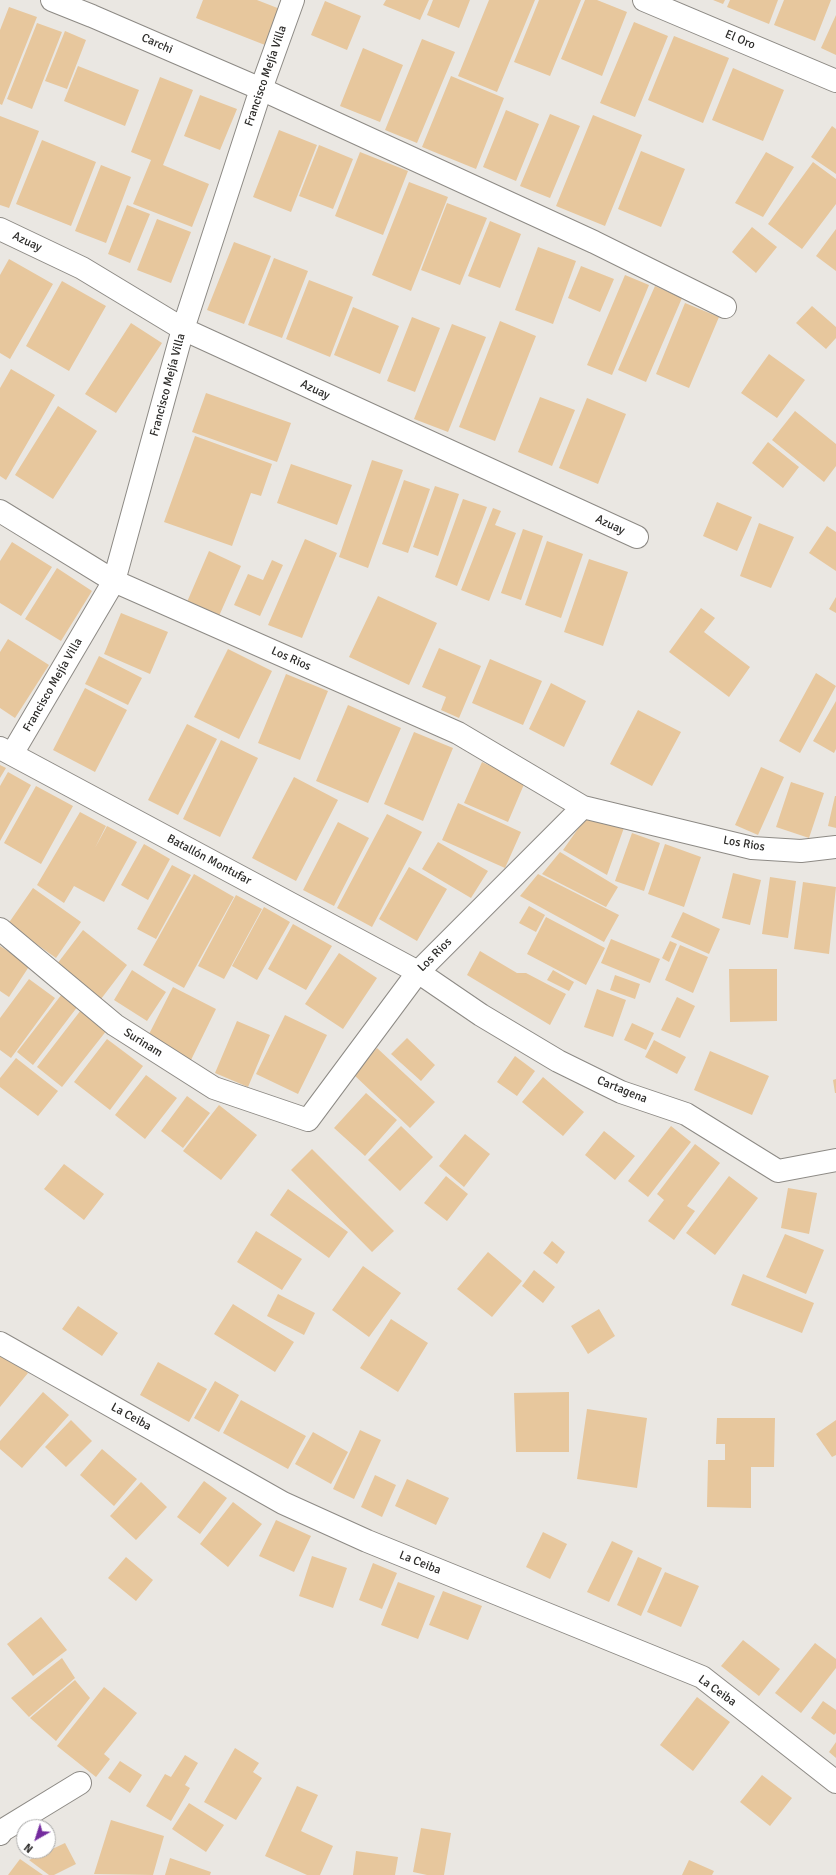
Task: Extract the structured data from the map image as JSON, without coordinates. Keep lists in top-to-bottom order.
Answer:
{
  "streets": {
    "street": [
      "El Oro",
      "Carchi",
      "Francisco Mejía Villa",
      "Azuay",
      "Los Rios",
      "Batallón Montufar",
      "Surinam",
      "Cartagena",
      "La Ceiba"
    ]
  },
  "crossings": [
    ["Carchi", "Francisco Mejía Villa"],
    ["Francisco Mejía Villa", "Azuay"],
    ["Francisco Mejía Villa", "Los Rios"],
    ["Francisco Mejía Villa", "Batallón Montufar"],
    ["Los Rios", "Batallón Montufar"],
    ["Los Rios", "Surinam"],
    ["Los Rios", "Cartagena"],
    ["Batallón Montufar", "Cartagena"]
  ],
  "north": "bottom left"
}
